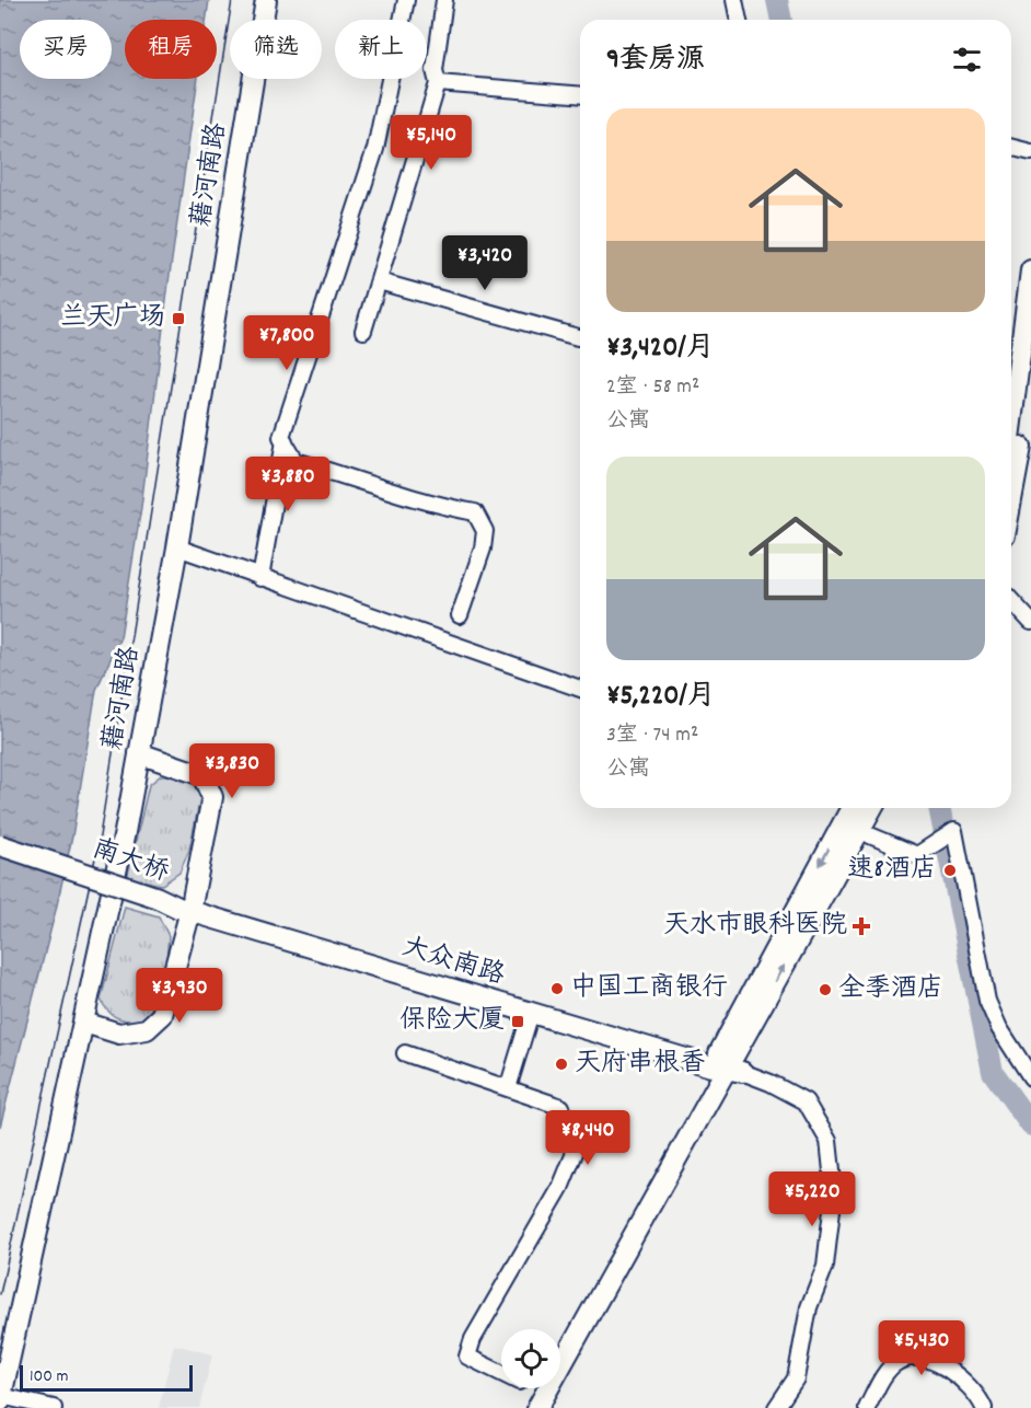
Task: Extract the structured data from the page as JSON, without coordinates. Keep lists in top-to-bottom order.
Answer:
{
  "streets": {
    "main road": ["藉河南路", "南大桥", "大众南路"]
  },
  "crossings": [
    ["南大桥", "大众南路"]
  ],
  "places": {
    "transit": ["兰天广场", "保险大厦"],
    "other": [
      "速8酒店",
      "中国工商银行",
      "全季酒店",
      "天府串根香"
    ],
    "health": ["天水市眼科医院"]
  },
  "scale_bar": "100 m",
  "page": {
    "chip": [
      "买房",
      "租房",
      "筛选",
      "新上"
    ],
    "heading": "9套房源",
    "list": [
      {
        "name": "¥3,420/月",
        "note": "2室 · 58 m² · 公寓"
      },
      {
        "name": "¥5,220/月",
        "note": "3室 · 74 m² · 公寓"
      }
    ],
    "price": [
      "¥5,140",
      "¥3,420",
      "¥7,800",
      "¥3,880",
      "¥3,830",
      "¥3,930",
      "¥8,440",
      "¥5,220",
      "¥5,430"
    ],
    "scale": "100 m"
  }
}
